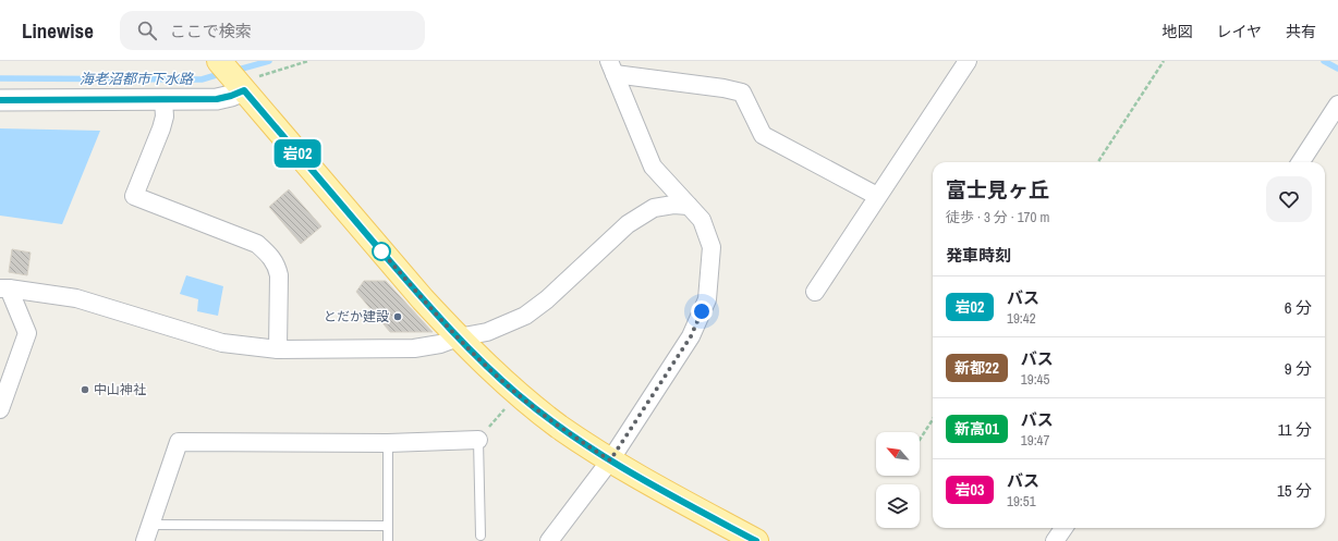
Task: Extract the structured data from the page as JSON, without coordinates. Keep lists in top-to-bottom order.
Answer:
{
  "water": ["海老沼都市下水路"],
  "places": ["とだか建設", "中山神社"],
  "lines": ["bus line 岩02"],
  "north": "top left",
  "page": {
    "header": "Linewise",
    "search": "ここで検索",
    "nav": ["地図", "レイヤ", "共有"],
    "on_map": "岩02",
    "heading": [
      ["富士見ヶ丘", "徒歩 · 3 分 · 170 m"],
      "発車時刻"
    ],
    "list": [
      {
        "mark": "岩02",
        "name": "バス",
        "note": "19:42",
        "value": "6 分"
      },
      {
        "mark": "新都22",
        "name": "バス",
        "note": "19:45",
        "value": "9 分"
      },
      {
        "mark": "新高01",
        "name": "バス",
        "note": "19:47",
        "value": "11 分"
      },
      {
        "mark": "岩03",
        "name": "バス",
        "note": "19:51",
        "value": "15 分"
      }
    ]
  }
}
